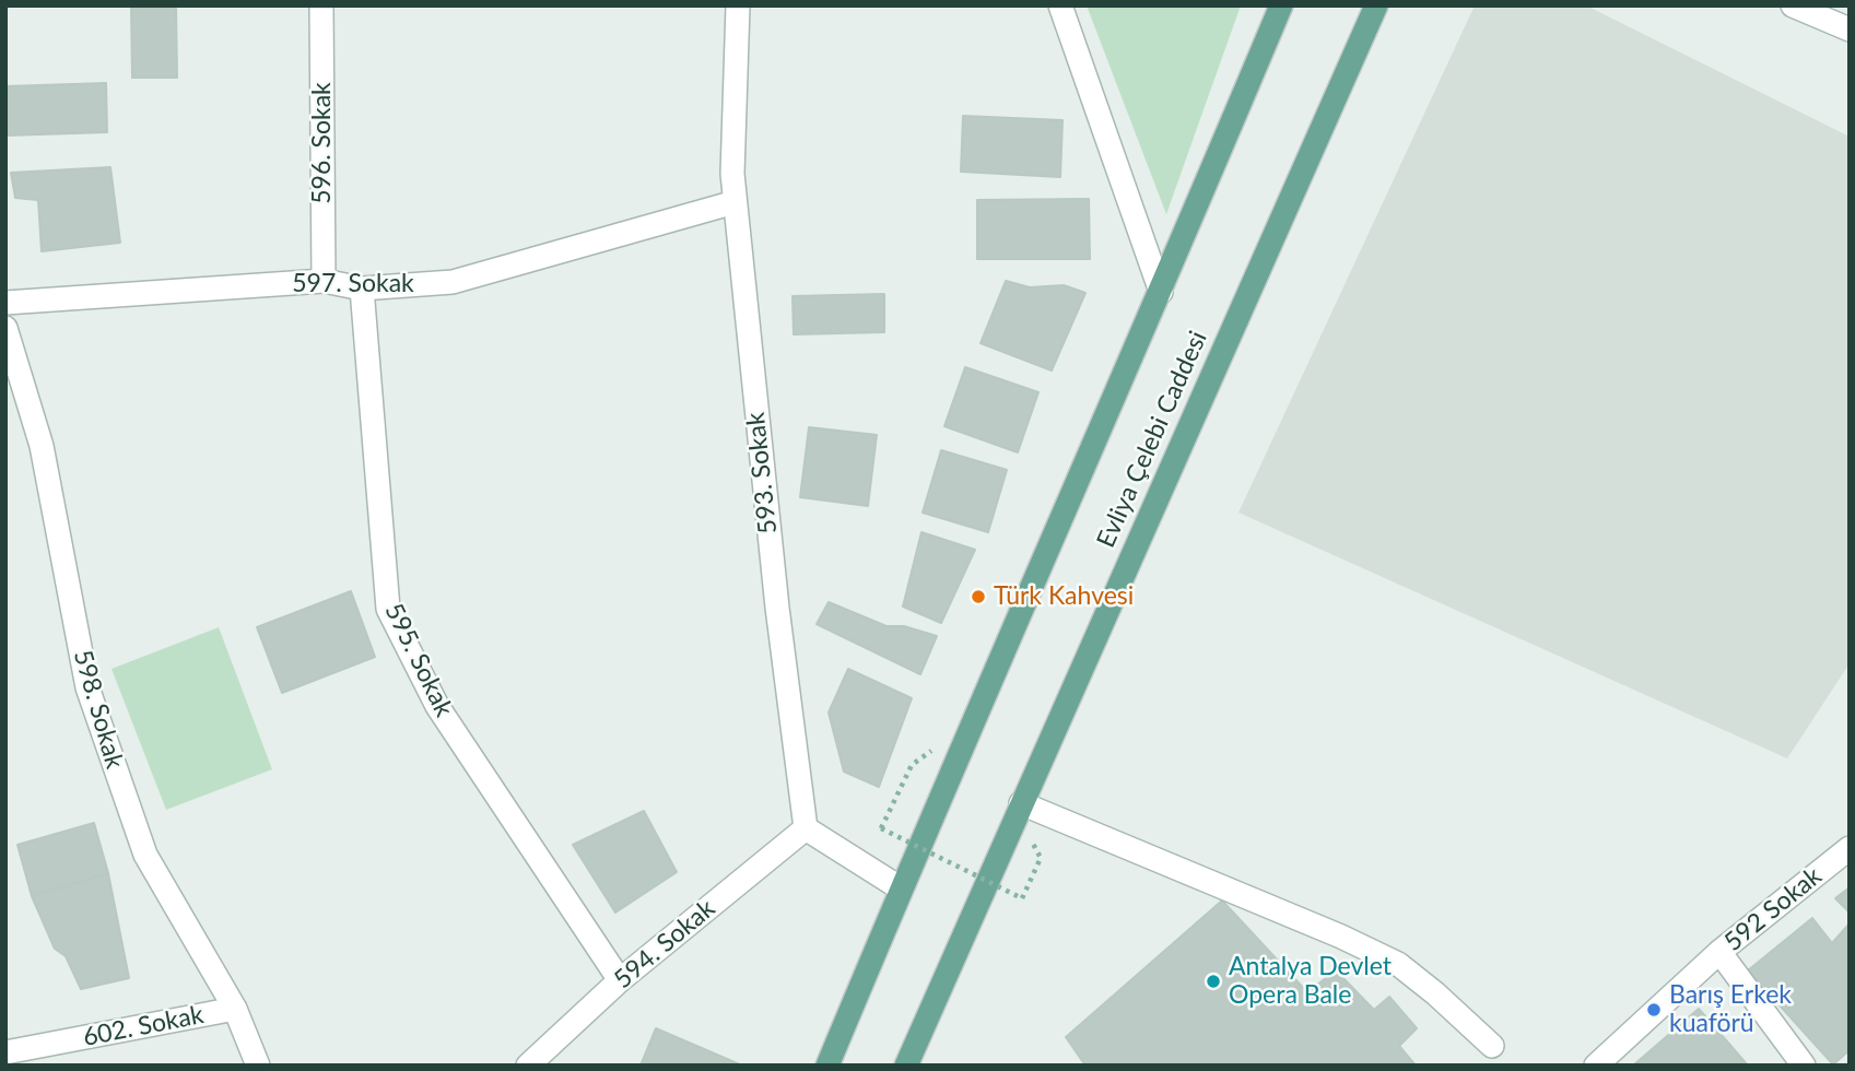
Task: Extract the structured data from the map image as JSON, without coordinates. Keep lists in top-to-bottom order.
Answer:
{
  "streets": {
    "main road": ["Evliya Çelebi Caddesi"],
    "street": [
      "596. Sokak",
      "597. Sokak",
      "593. Sokak",
      "595. Sokak",
      "598. Sokak",
      "592 Sokak",
      "594. Sokak",
      "602. Sokak"
    ]
  },
  "crossings": [
    ["596. Sokak", "597. Sokak"],
    ["597. Sokak", "593. Sokak"],
    ["597. Sokak", "595. Sokak"],
    ["593. Sokak", "594. Sokak"],
    ["595. Sokak", "594. Sokak"],
    ["598. Sokak", "602. Sokak"]
  ],
  "places": ["Türk Kahvesi", "Antalya Devlet Opera Bale", "Barış Erkek kuaförü"]
}
